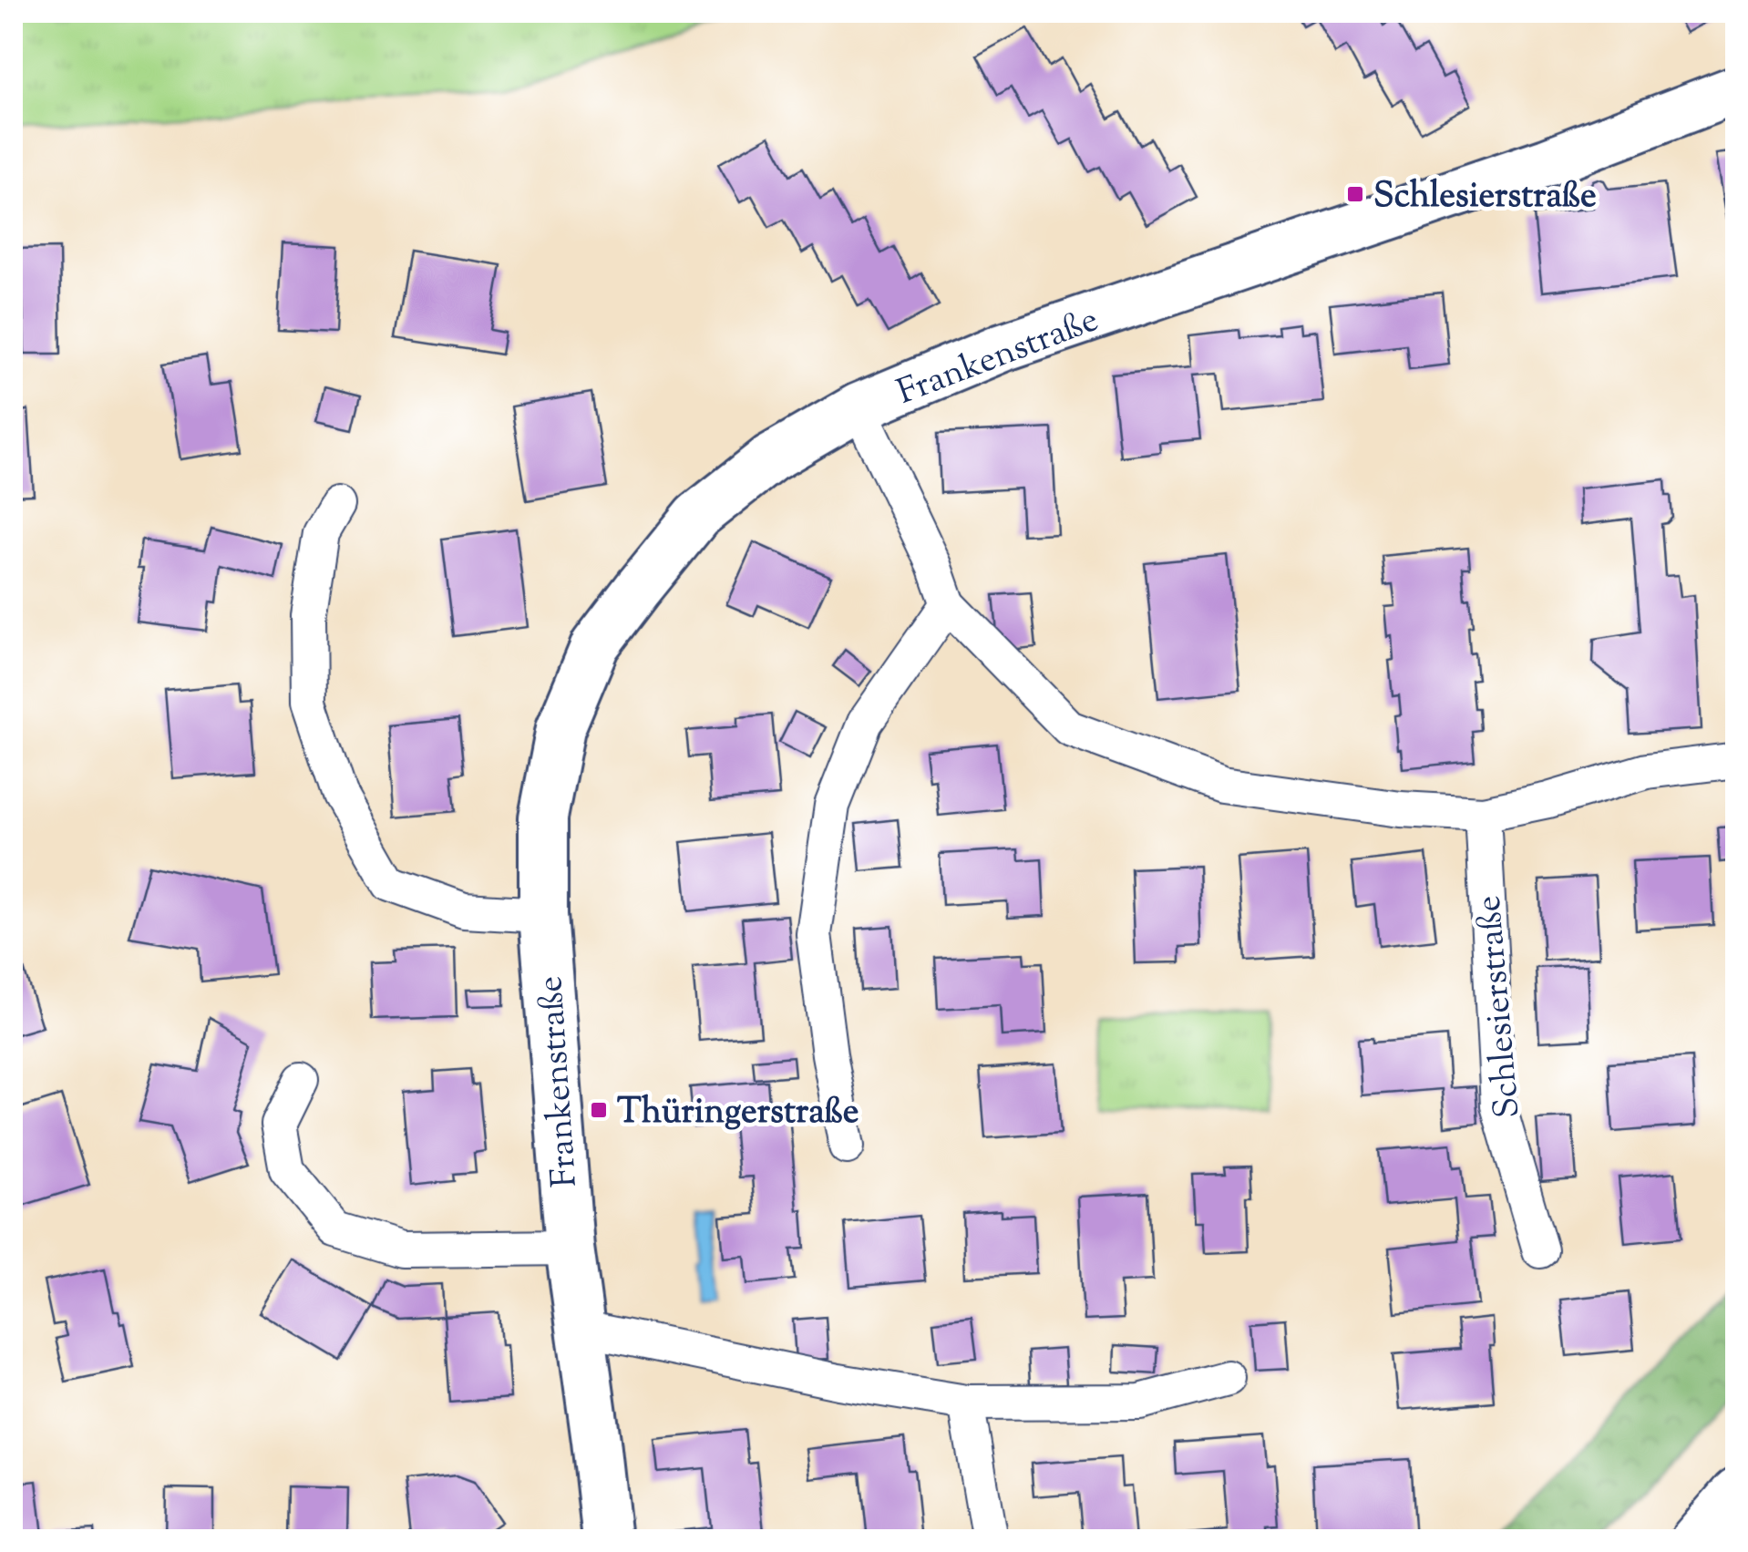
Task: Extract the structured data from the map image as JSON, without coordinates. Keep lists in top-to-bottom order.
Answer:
{
  "streets": {
    "street": ["Frankenstraße", "Schlesierstraße"]
  },
  "places": {
    "transit": ["Schlesierstraße", "Thüringerstraße"]
  }
}
